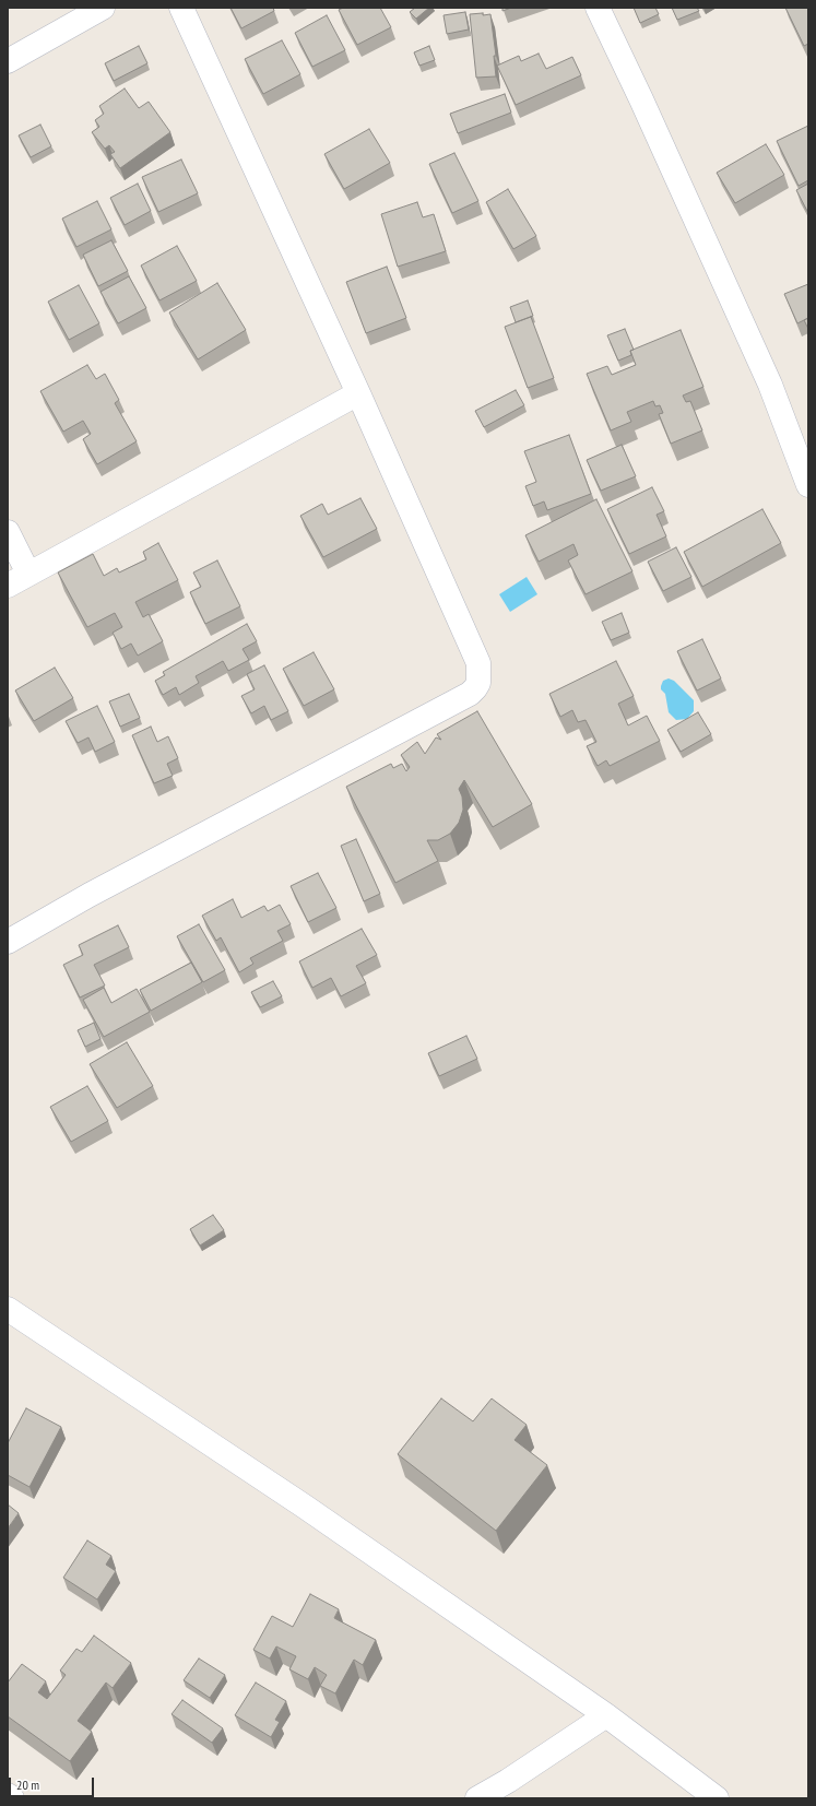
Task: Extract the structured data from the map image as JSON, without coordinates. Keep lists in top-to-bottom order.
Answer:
{
  "scale_bar": "20 m"
}
